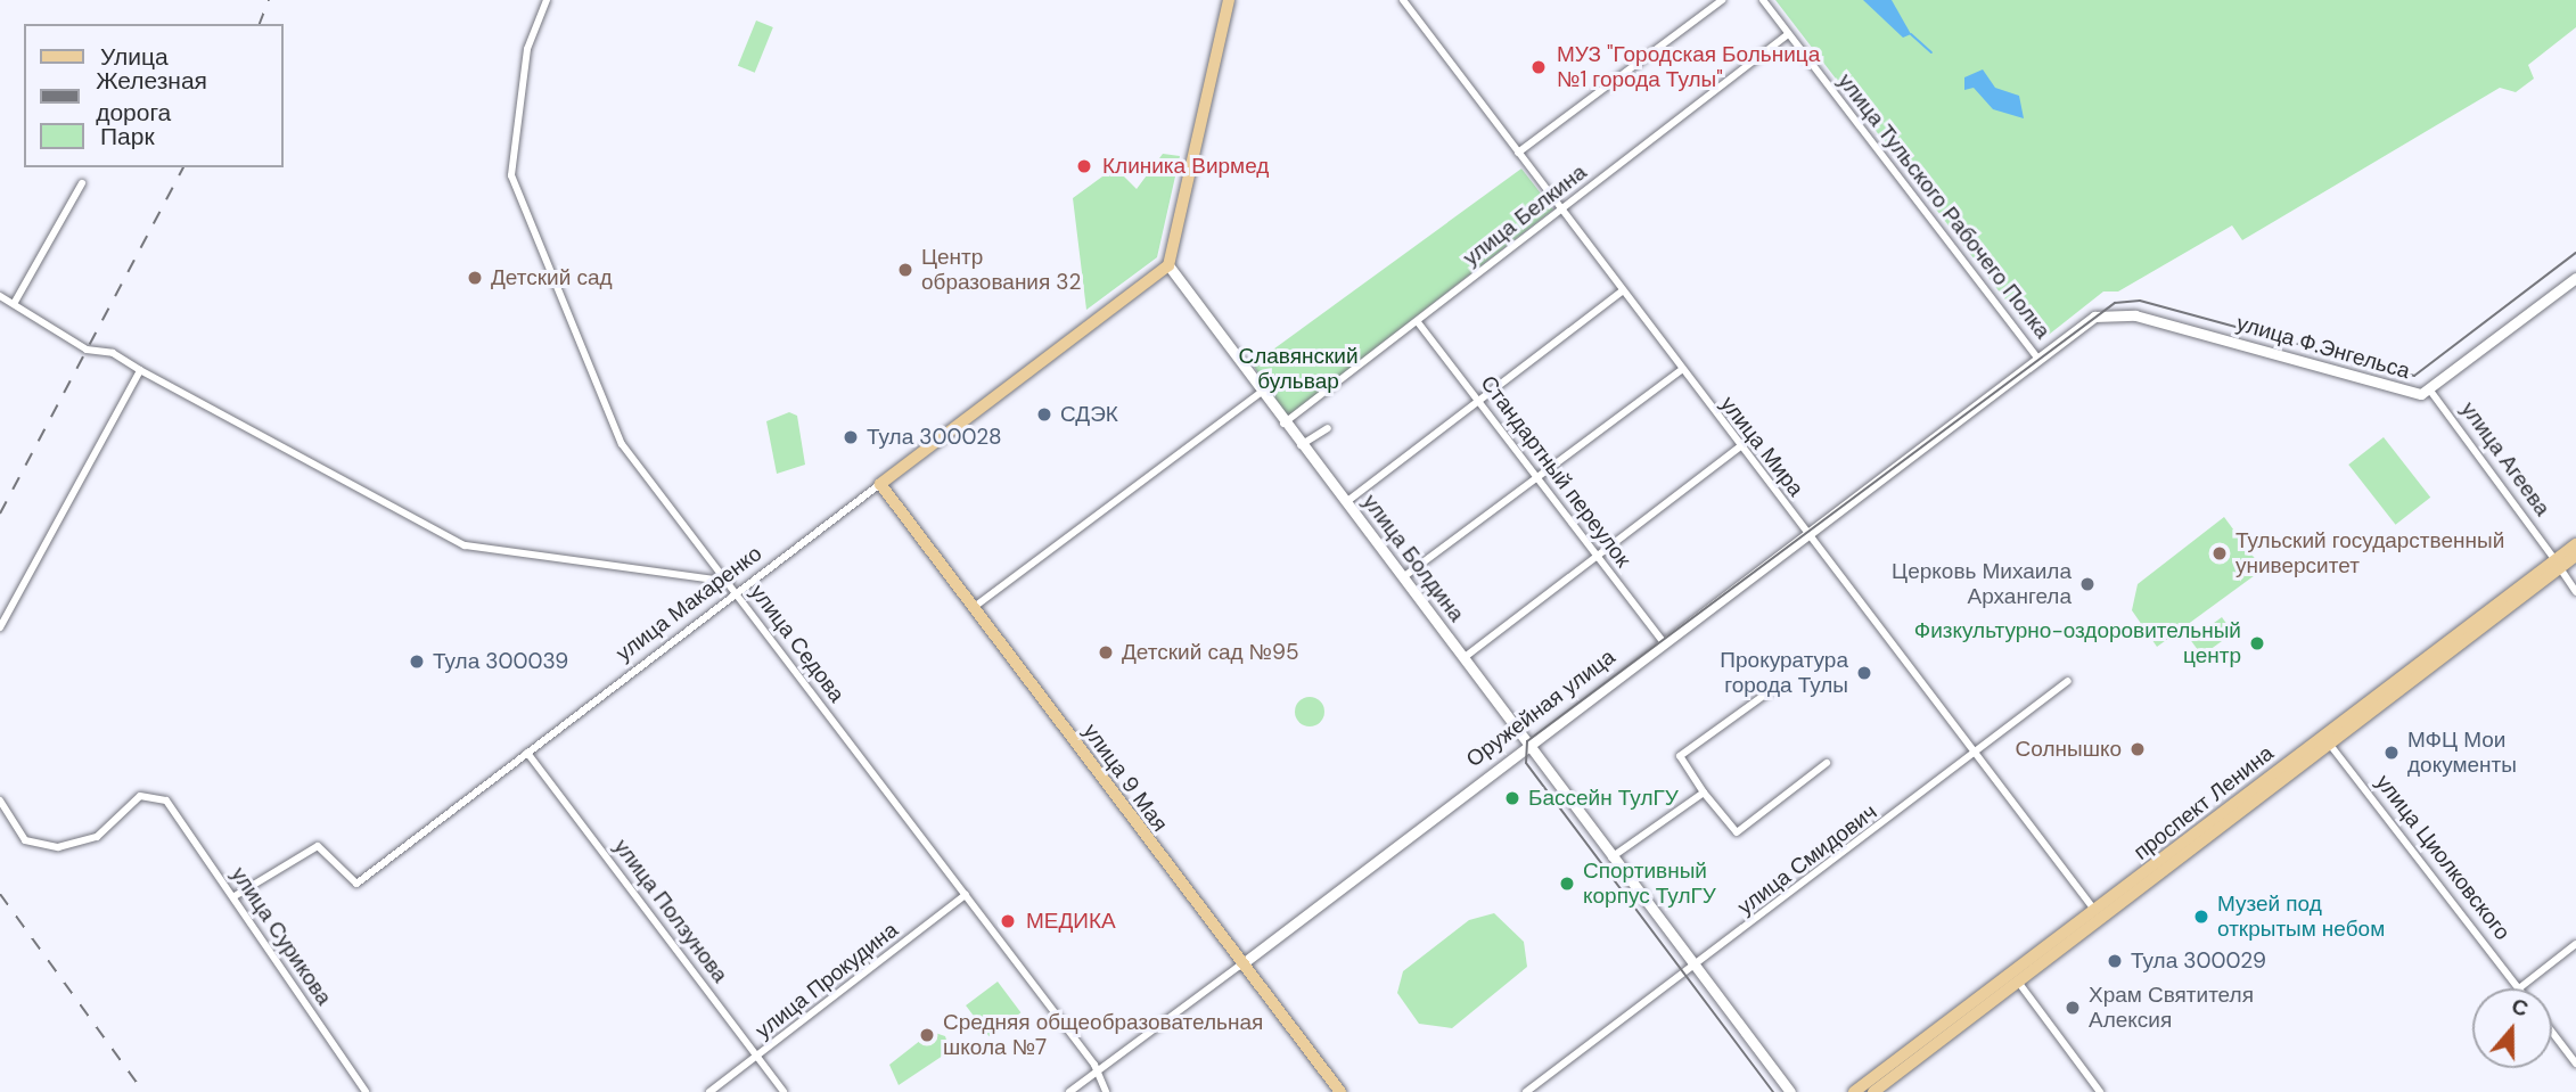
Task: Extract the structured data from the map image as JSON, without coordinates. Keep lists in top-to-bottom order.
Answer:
{
  "streets": {
    "main road": ["улица Макаренко", "улица 9 Мая", "проспект Ленина"],
    "street": [
      "улица Тульского Рабочего Полка",
      "улица Белкина",
      "улица Ф.Энгельса",
      "улица Мира",
      "улица Агеева",
      "Стандартный переулок",
      "улица Болдина",
      "улица Седова",
      "Оружейная улица",
      "улица Циолковского",
      "улица Смидович",
      "улица Ползунова",
      "улица Сурикова",
      "улица Прокудина"
    ]
  },
  "crossings": [
    ["улица Тульского Рабочего Полка", "улица Белкина"],
    ["улица Тульского Рабочего Полка", "улица Ф.Энгельса"],
    ["улица Тульского Рабочего Полка", "Оружейная улица"],
    ["улица Белкина", "улица Мира"],
    ["улица Белкина", "Стандартный переулок"],
    ["улица Белкина", "улица Болдина"],
    ["улица Ф.Энгельса", "улица Агеева"],
    ["улица Ф.Энгельса", "Оружейная улица"],
    ["улица Мира", "Оружейная улица"],
    ["улица Мира", "проспект Ленина"],
    ["улица Мира", "улица Смидович"],
    ["улица Агеева", "проспект Ленина"],
    ["Стандартный переулок", "Оружейная улица"],
    ["улица Болдина", "улица Макаренко"],
    ["улица Болдина", "Оружейная улица"],
    ["улица Болдина", "улица Смидович"],
    ["улица Макаренко", "улица Седова"],
    ["улица Макаренко", "улица 9 Мая"],
    ["улица Макаренко", "улица Ползунова"],
    ["улица Макаренко", "улица Сурикова"],
    ["улица Седова", "Оружейная улица"],
    ["улица Седова", "улица Прокудина"],
    ["Оружейная улица", "улица 9 Мая"],
    ["проспект Ленина", "улица Циолковского"],
    ["улица Ползунова", "улица Прокудина"]
  ],
  "parks": ["Славянский бульвар"],
  "places": [
    "МУЗ \"Городская Больница №1 города Тулы\"",
    "Клиника Вирмед",
    "Центр образования 32",
    "Детский сад",
    "СДЭК",
    "Тула 300028",
    "Тульский государственный университет",
    "Церковь Михаила Архангела",
    "Физкультурно-оздоровительный центр",
    "Детский сад №95",
    "Тула 300039",
    "Прокуратура города Тулы",
    "Солнышко",
    "МФЦ Мои документы",
    "Бассейн ТулГУ",
    "Спортивный корпус ТулГУ",
    "Музей под открытым небом",
    "МЕДИКА",
    "Тула 300029",
    "Храм Святителя Алексия",
    "Средняя общеобразовательная школа №7"
  ],
  "legend": ["Улица", "Железная дорога", "Парк"],
  "north": "top"
}
